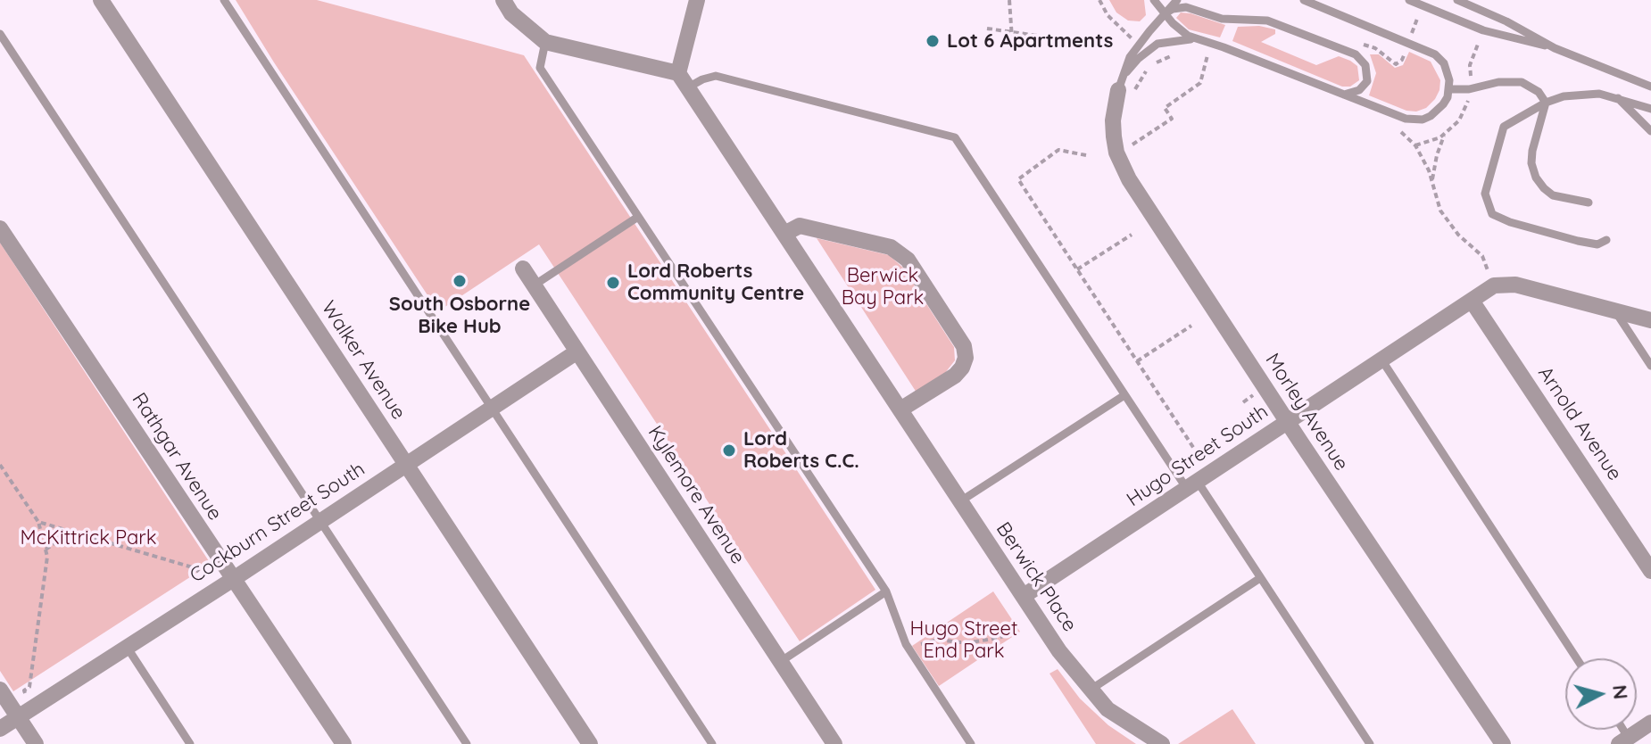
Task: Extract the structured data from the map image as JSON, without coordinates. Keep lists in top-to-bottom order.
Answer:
{
  "streets": {
    "street": [
      "Walker Avenue",
      "Morley Avenue",
      "Arnold Avenue",
      "Hugo Street South",
      "Rathgar Avenue",
      "Kylemore Avenue",
      "Cockburn Street South",
      "Berwick Place"
    ]
  },
  "crossings": [
    ["Walker Avenue", "Cockburn Street South"],
    ["Morley Avenue", "Hugo Street South"],
    ["Arnold Avenue", "Hugo Street South"],
    ["Hugo Street South", "Berwick Place"],
    ["Rathgar Avenue", "Cockburn Street South"],
    ["Kylemore Avenue", "Cockburn Street South"]
  ],
  "parks": ["Berwick Bay Park", "McKittrick Park", "Hugo Street End Park"],
  "places": [
    "Lot 6 Apartments",
    "South Osborne Bike Hub",
    "Lord Roberts Community Centre",
    "Lord Roberts C.C."
  ],
  "north": "right"
}
